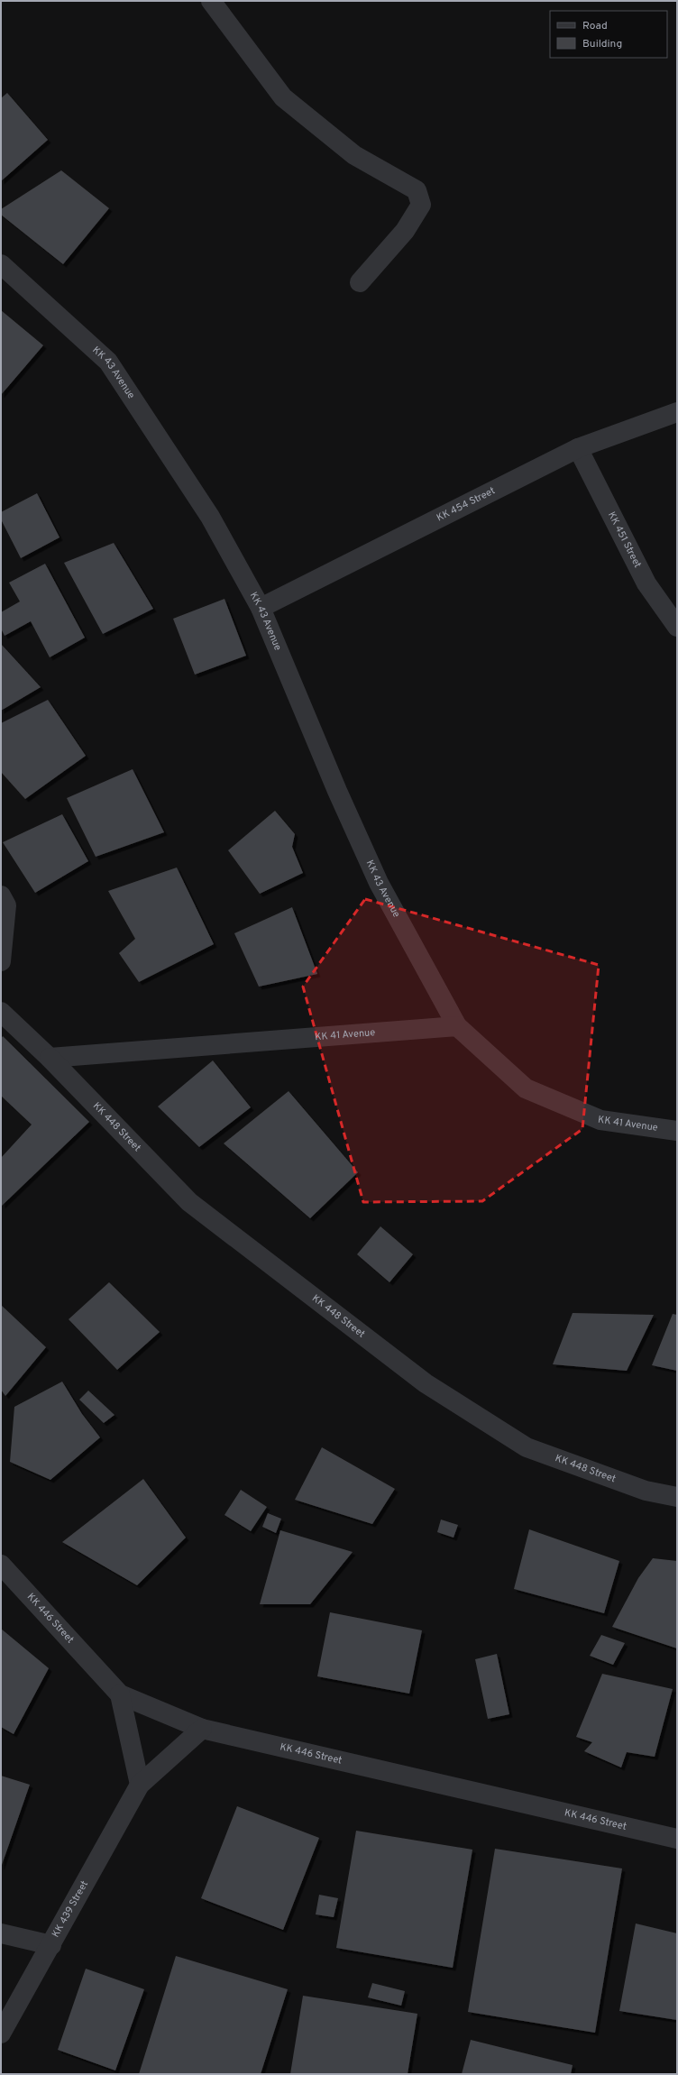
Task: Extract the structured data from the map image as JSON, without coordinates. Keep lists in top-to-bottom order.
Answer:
{
  "streets": {
    "street": [
      "KK 43 Avenue",
      "KK 454 Street",
      "KK 451 Street",
      "KK 41 Avenue",
      "KK 448 Street",
      "KK 446 Street",
      "KK 439 Street"
    ]
  },
  "crossings": [
    ["KK 43 Avenue", "KK 454 Street"],
    ["KK 43 Avenue", "KK 41 Avenue"],
    ["KK 454 Street", "KK 451 Street"],
    ["KK 41 Avenue", "KK 448 Street"],
    ["KK 446 Street", "KK 439 Street"]
  ],
  "legend": ["Road", "Building"]
}
